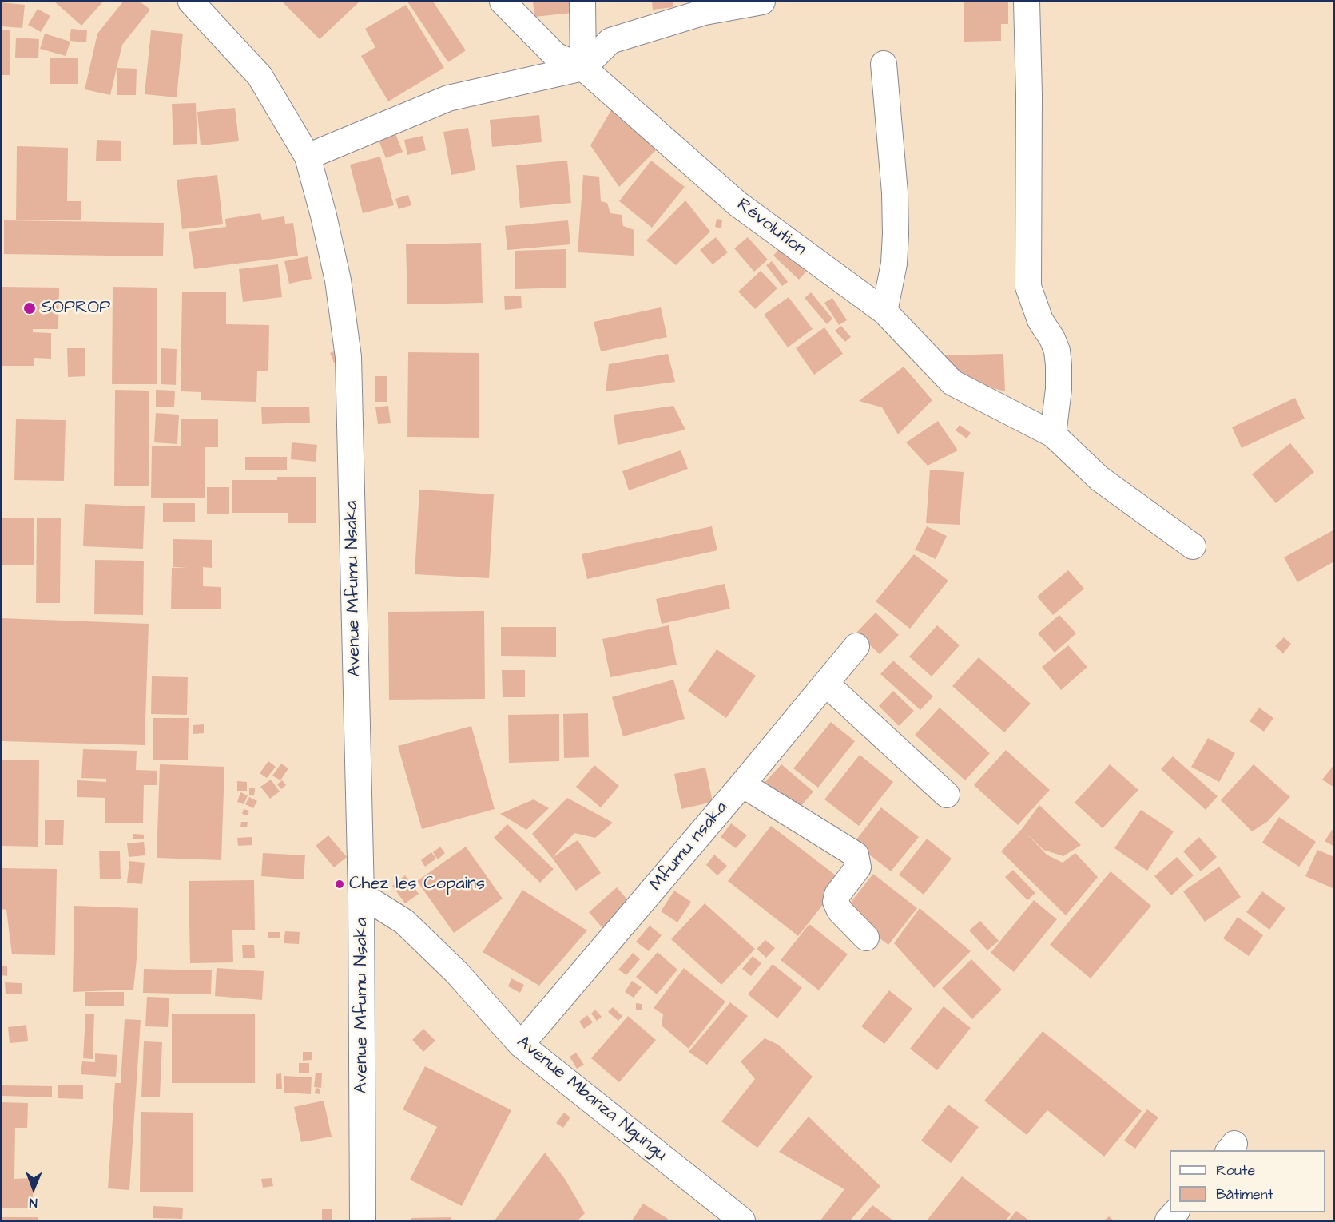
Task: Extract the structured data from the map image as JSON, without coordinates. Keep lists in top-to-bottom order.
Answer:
{
  "streets": {
    "street": [
      "Révolution",
      "Avenue Mfumu Nsaka",
      "Mfumu nsaka",
      "Avenue Mbanza Ngungu"
    ]
  },
  "crossings": [
    ["Avenue Mfumu Nsaka", "Avenue Mbanza Ngungu"],
    ["Mfumu nsaka", "Avenue Mbanza Ngungu"]
  ],
  "places": ["SOPROP", "Chez les Copains"],
  "legend": ["Route", "Bâtiment"],
  "north": "bottom"
}
